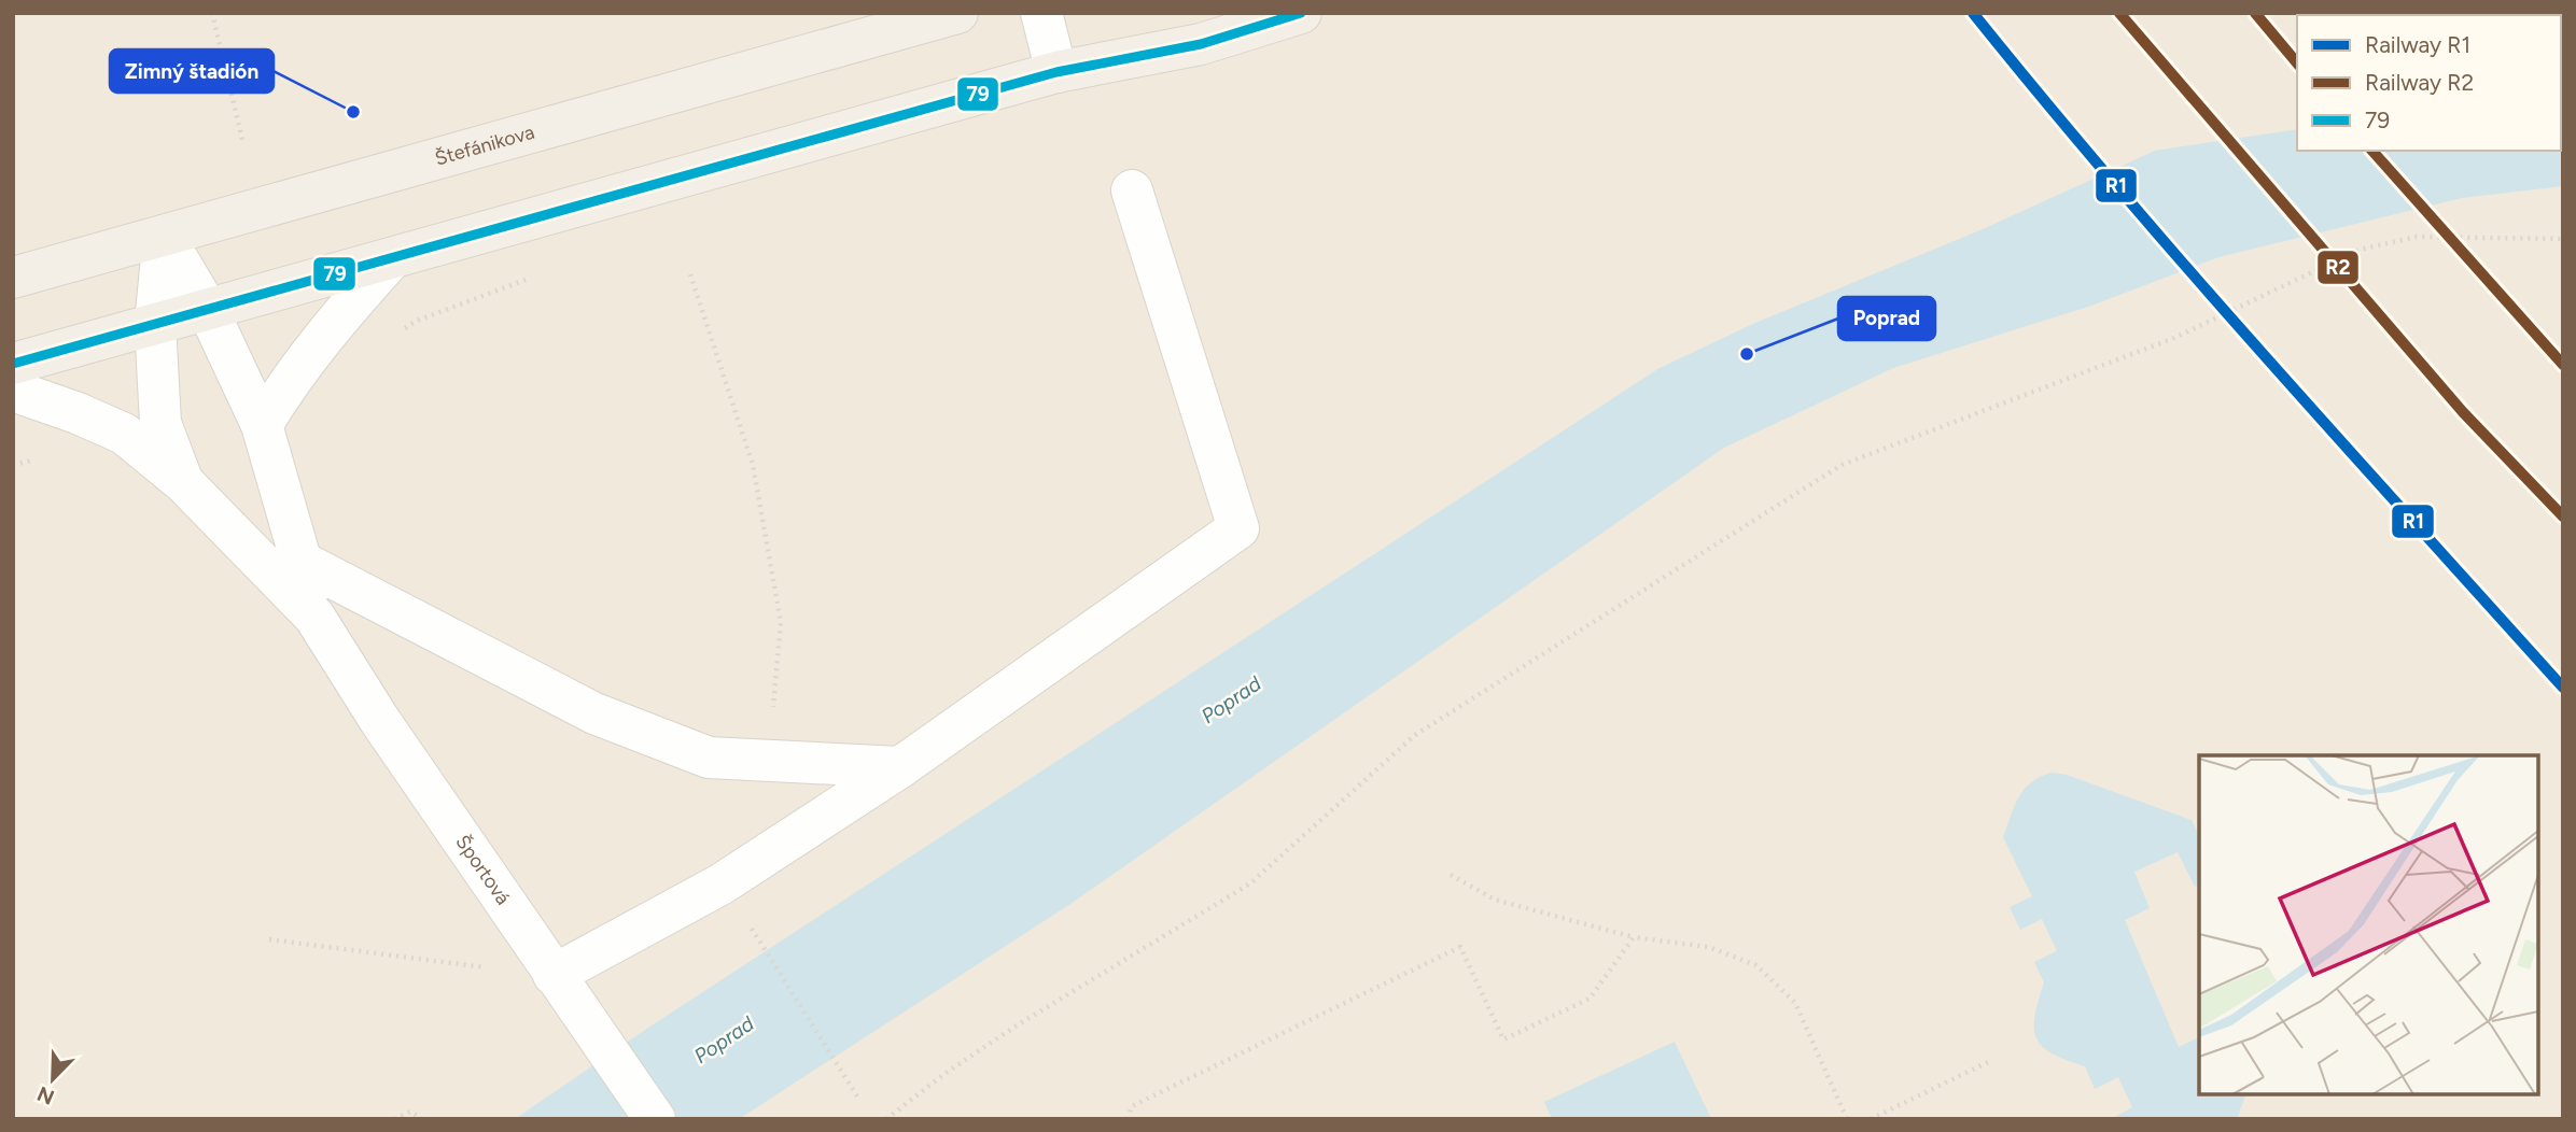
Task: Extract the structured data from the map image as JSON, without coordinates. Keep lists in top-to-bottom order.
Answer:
{
  "streets": {
    "main road": ["Štefánikova"],
    "street": ["Športová"]
  },
  "water": ["Poprad"],
  "places": ["Zimný štadión", "Poprad"],
  "lines": ["rail line R1", "rail line R2", "transit line 79"],
  "legend": ["Railway R1", "Railway R2", "79"],
  "north": "bottom left"
}
